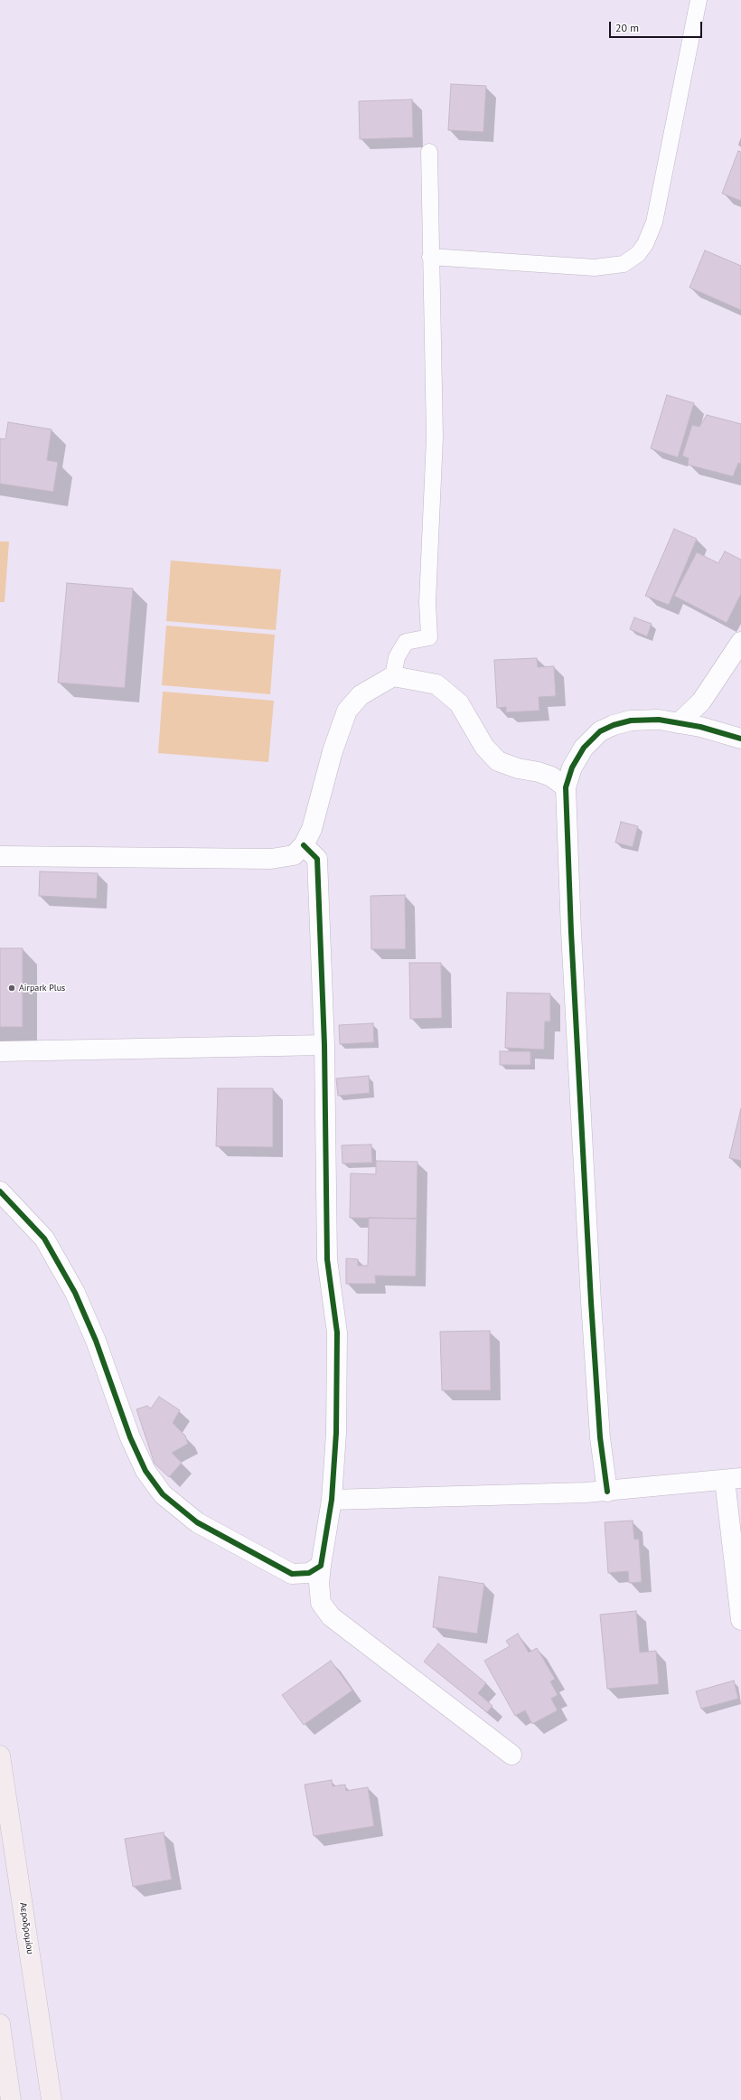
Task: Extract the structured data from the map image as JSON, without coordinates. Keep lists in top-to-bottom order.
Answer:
{
  "streets": {
    "main road": ["Αεροδρομίου"]
  },
  "places": ["Airpark Plus"],
  "scale_bar": "20 m"
}
